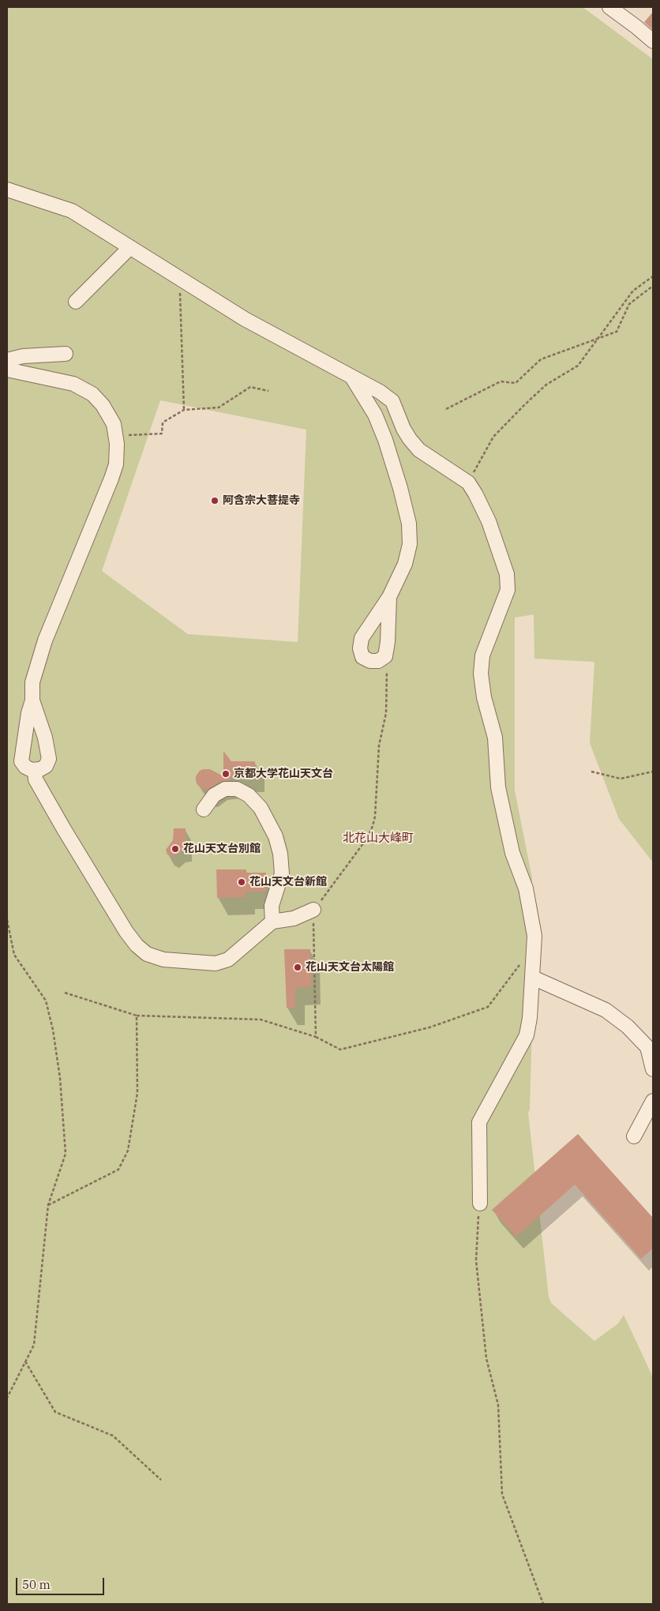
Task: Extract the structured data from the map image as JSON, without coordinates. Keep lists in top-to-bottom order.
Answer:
{
  "districts": ["北花山大峰町"],
  "places": [
    "阿含宗大菩提寺",
    "京都大学花山天文台",
    "花山天文台別館",
    "花山天文台新館",
    "花山天文台太陽館"
  ],
  "scale_bar": "50 m"
}
